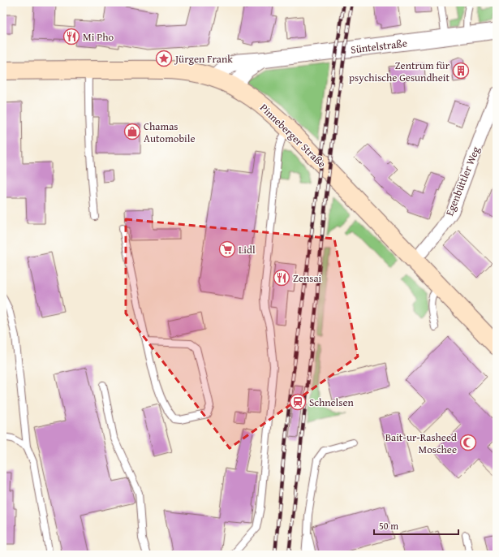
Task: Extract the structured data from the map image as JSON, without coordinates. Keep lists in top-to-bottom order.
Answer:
{
  "streets": {
    "main road": ["Pinneberger Straße"],
    "street": ["Süntelstraße", "Egenbüttler Weg"]
  },
  "crossings": [
    ["Süntelstraße", "Pinneberger Straße"],
    ["Pinneberger Straße", "Egenbüttler Weg"]
  ],
  "places": {
    "restaurant": ["Mi Pho", "Zensai"],
    "place": ["Jürgen Frank"],
    "building": ["Zentrum für psychische Gesundheit"],
    "shop": ["Chamas Automobile"],
    "supermarket": ["Lidl"],
    "station": ["Schnelsen"],
    "mosque": ["Bait-ur-Rasheed Moschee"]
  },
  "scale_bar": "50 m"
}
